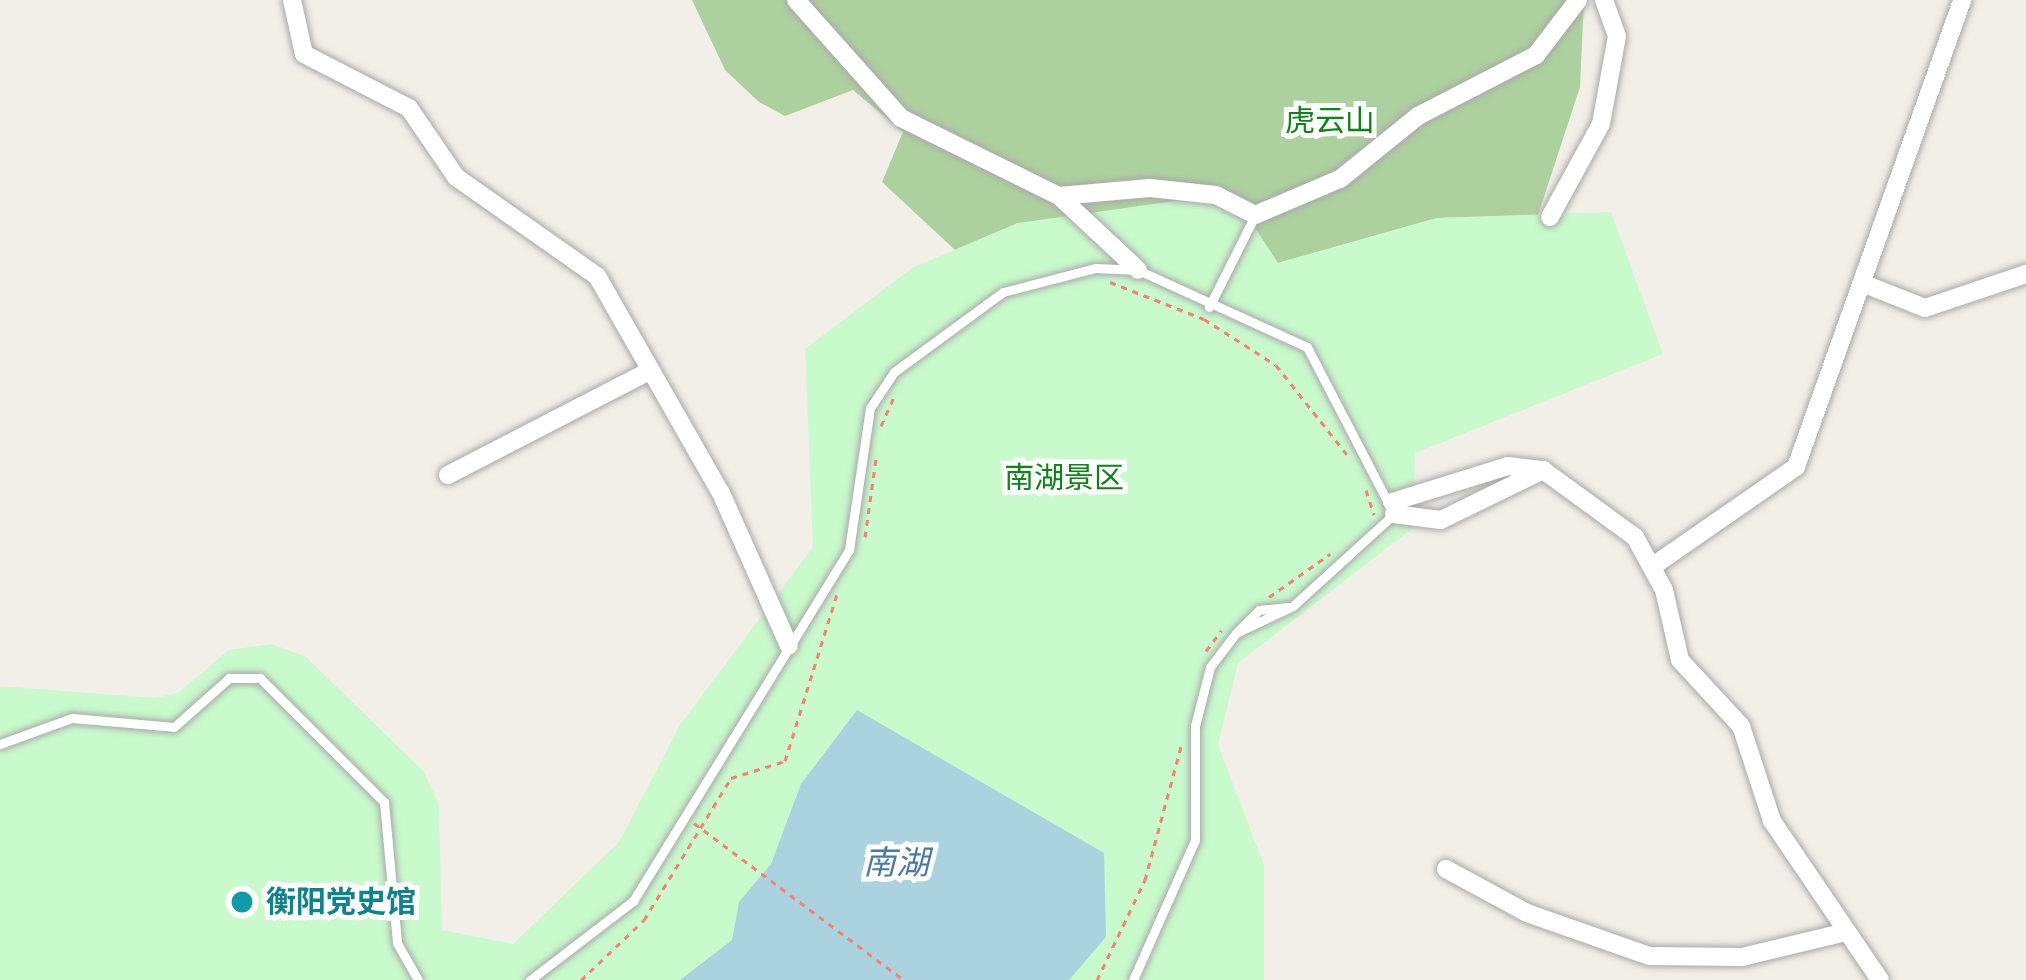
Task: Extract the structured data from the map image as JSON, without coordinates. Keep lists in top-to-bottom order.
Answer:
{
  "water": ["南湖"],
  "parks": ["虎云山", "南湖景区"],
  "places": ["衡阳党史馆"]
}
